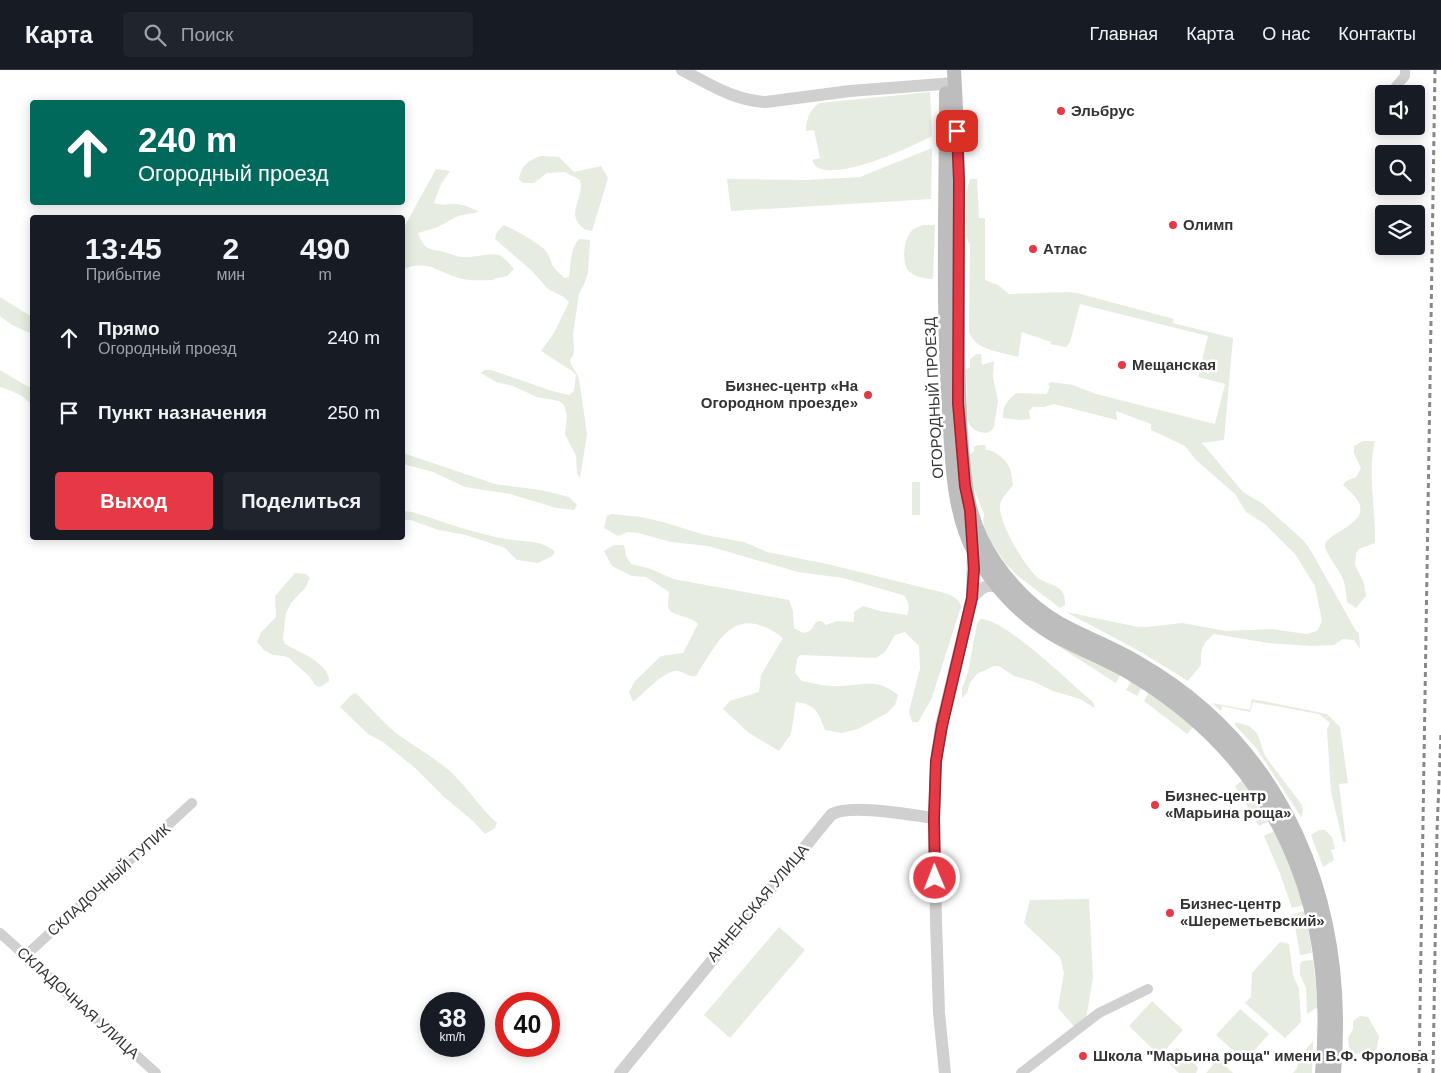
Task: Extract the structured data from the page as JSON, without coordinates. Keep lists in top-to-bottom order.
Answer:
{
  "streets": {
    "main road": ["ОГОРОДНЫЙ ПРОЕЗД"],
    "street": ["СКЛАДОЧНЫЙ ТУПИК", "АННЕНСКАЯ УЛИЦА", "СКЛАДОЧНАЯ УЛИЦА"]
  },
  "crossings": [
    ["СКЛАДОЧНЫЙ ТУПИК", "СКЛАДОЧНАЯ УЛИЦА"]
  ],
  "places": [
    "Эльбрус",
    "Олимп",
    "Атлас",
    "Мещанская",
    "Бизнес-центр «На Огородном проезде»",
    "Бизнес-центр «Марьина роща»",
    "Бизнес-центр «Шереметьевский»",
    "Школа \"Марьина роща\" имени В.Ф. Фролова"
  ],
  "page": {
    "header": "Карта",
    "search": "Поиск",
    "nav": [
      "Главная",
      "Карта",
      "О нас",
      "Контакты"
    ],
    "turn": ["240 m", "Огородный проезд"],
    "eta": [
      "13:45",
      "Прибытие",
      "2",
      "мин",
      "490",
      "m"
    ],
    "list": [
      {
        "name": "Прямо",
        "note": "Огородный проезд",
        "value": "240 m"
      },
      {
        "name": "Пункт назначения",
        "value": "250 m"
      }
    ],
    "buttons": ["Выход", "Поделиться"],
    "speed": "38 km/h",
    "limit": "40"
  }
}
